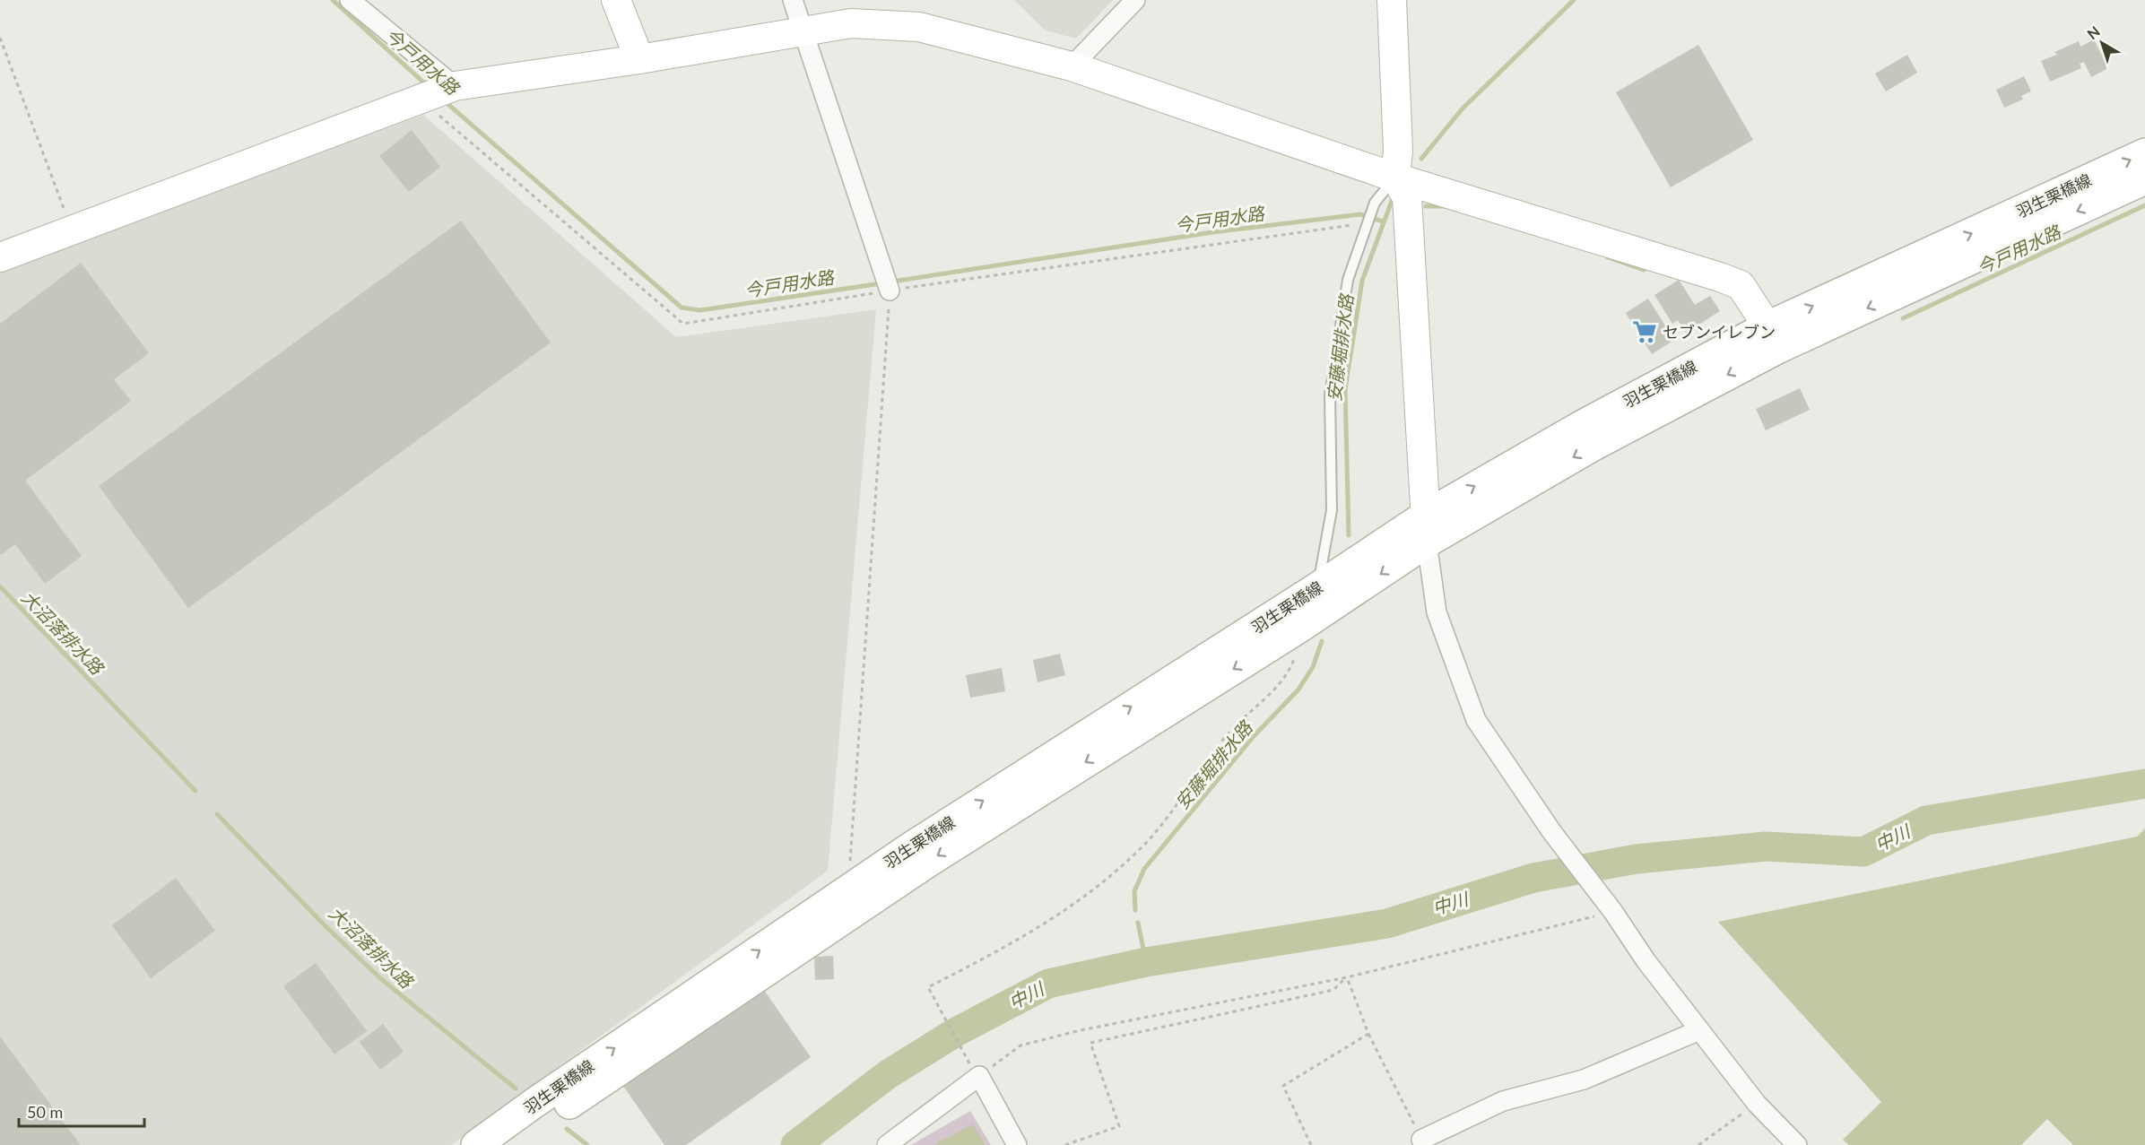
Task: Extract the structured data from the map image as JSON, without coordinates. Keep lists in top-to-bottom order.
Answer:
{
  "streets": {
    "main road": ["羽生栗橋線"]
  },
  "water": [
    "今戸用水路",
    "安藤堀排水路",
    "大沼落排水路",
    "中川"
  ],
  "places": {
    "supermarket": ["セブンイレブン"]
  },
  "scale_bar": "50 m",
  "north": "top left"
}
